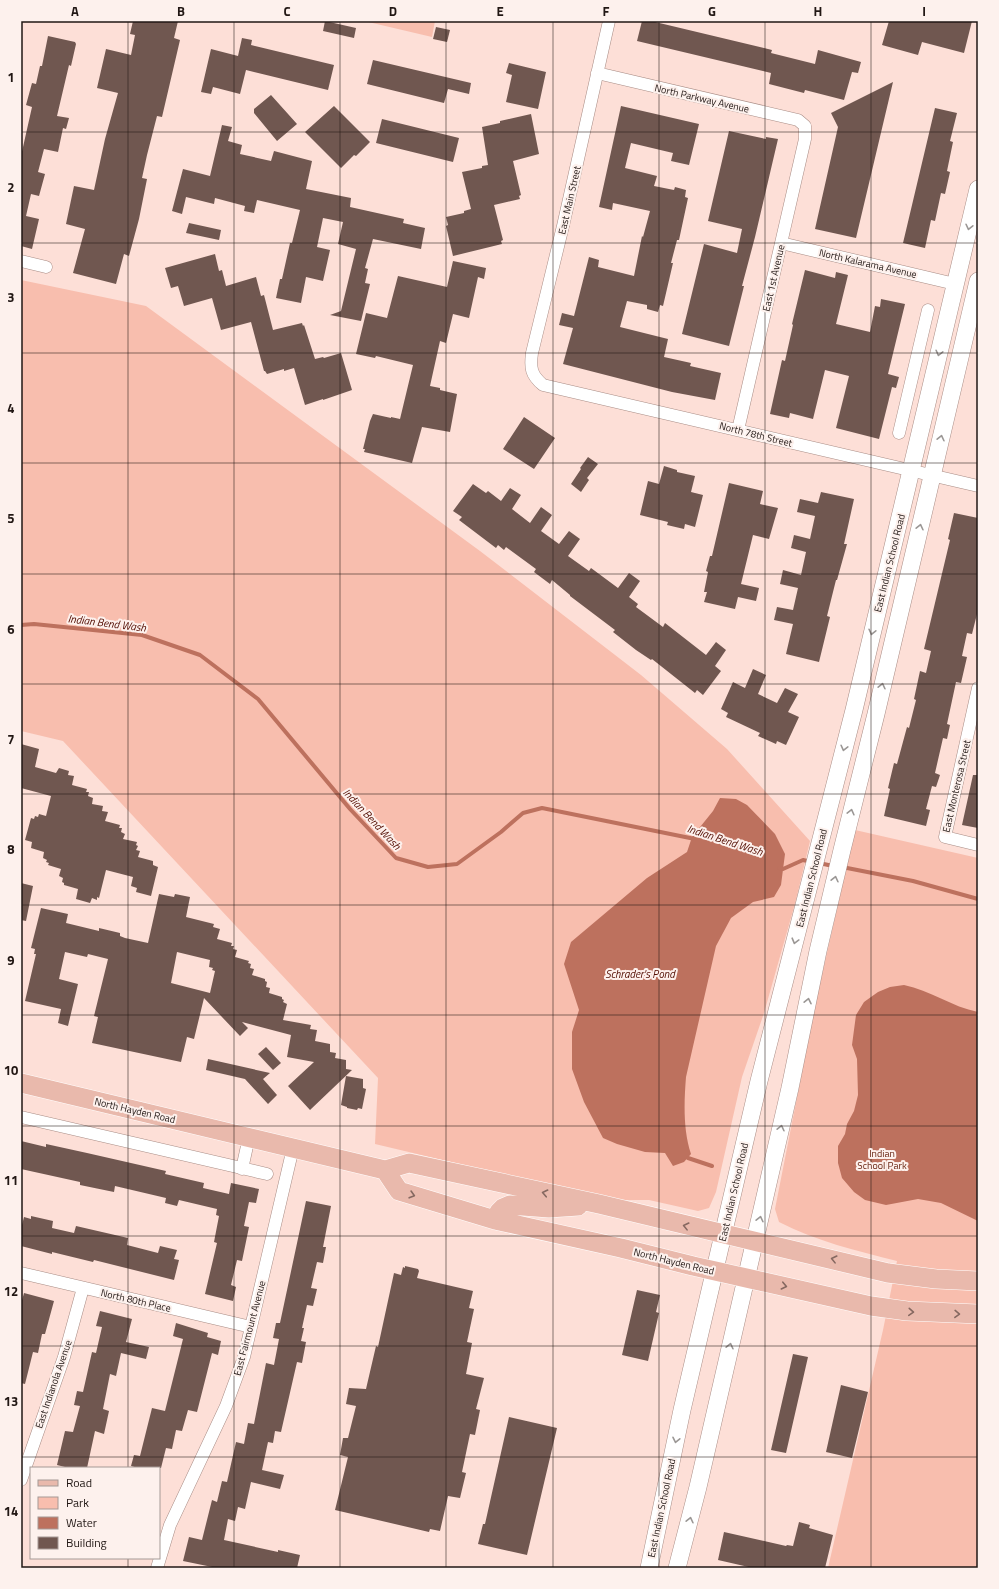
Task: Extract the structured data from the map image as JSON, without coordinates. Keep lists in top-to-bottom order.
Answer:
{
  "streets": {
    "main road": ["East Indian School Road", "North Hayden Road"],
    "street": [
      "North Parkway Avenue",
      "East Main Street",
      "North Kalarama Avenue",
      "East 1st Avenue",
      "North 78th Street",
      "East Monterosa Street",
      "North 80th Place",
      "East Fairmount Avenue",
      "East Indianola Avenue"
    ]
  },
  "crossings": [
    ["North Parkway Avenue", "East Main Street"],
    ["North Parkway Avenue", "East 1st Avenue"],
    ["East Main Street", "North 78th Street"],
    ["North Kalarama Avenue", "East 1st Avenue"],
    ["North Kalarama Avenue", "East Indian School Road"],
    ["East 1st Avenue", "North 78th Street"],
    ["North 78th Street", "East Indian School Road"],
    ["East Indian School Road", "North Hayden Road"],
    ["North Hayden Road", "East Fairmount Avenue"],
    ["North 80th Place", "East Fairmount Avenue"],
    ["North 80th Place", "East Indianola Avenue"]
  ],
  "water": ["Indian Bend Wash", "Schrader's Pond"],
  "parks": ["Indian School Park"],
  "legend": [
    "Road",
    "Park",
    "Water",
    "Building"
  ],
  "grid": {
    "columns": [
      "A",
      "B",
      "C",
      "D",
      "E",
      "F",
      "G",
      "H",
      "I"
    ],
    "rows": [
      "1",
      "2",
      "3",
      "4",
      "5",
      "6",
      "7",
      "8",
      "9",
      "10",
      "11",
      "12",
      "13",
      "14"
    ]
  }
}
